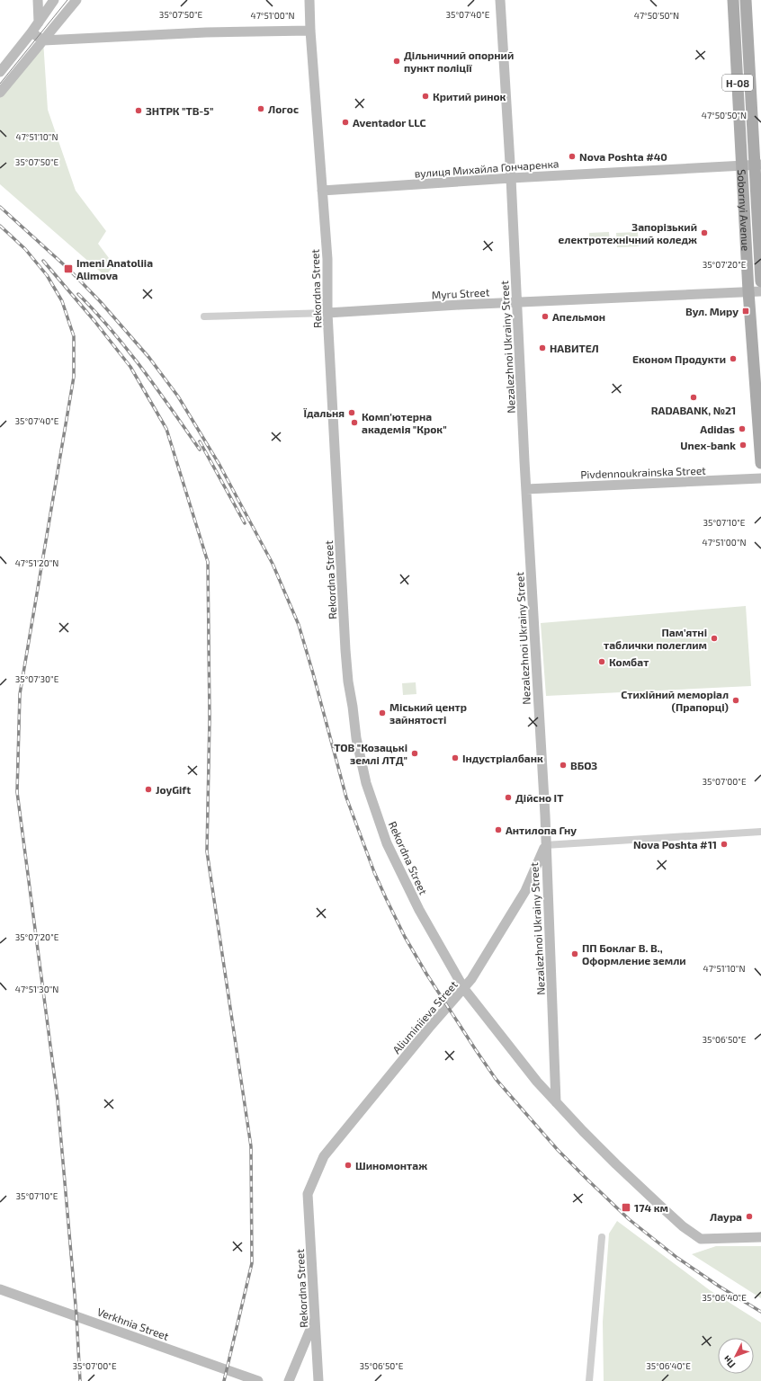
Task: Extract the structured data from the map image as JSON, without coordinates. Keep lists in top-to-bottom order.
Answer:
{
  "streets": {
    "main road": ["Н-08", "Sobornyi Avenue"],
    "street": [
      "вулиця Михайла Гончаренка",
      "Rekordna Street",
      "Myru Street",
      "Nezalezhnoi Ukrainy Street",
      "Pivdennoukrainska Street",
      "Aliuminiieva Street",
      "Verkhnia Street"
    ]
  },
  "crossings": [
    ["вулиця Михайла Гончаренка", "Sobornyi Avenue"],
    ["вулиця Михайла Гончаренка", "Rekordna Street"],
    ["вулиця Михайла Гончаренка", "Nezalezhnoi Ukrainy Street"],
    ["Sobornyi Avenue", "Myru Street"],
    ["Rekordna Street", "Myru Street"],
    ["Rekordna Street", "Nezalezhnoi Ukrainy Street"],
    ["Rekordna Street", "Aliuminiieva Street"],
    ["Myru Street", "Nezalezhnoi Ukrainy Street"],
    ["Nezalezhnoi Ukrainy Street", "Pivdennoukrainska Street"],
    ["Nezalezhnoi Ukrainy Street", "Aliuminiieva Street"]
  ],
  "places": {
    "other": [
      "Дільничний опорний пункт поліції",
      "Критий ринок",
      "Логос",
      "ЗНТРК \"ТВ-5\"",
      "Aventador LLC",
      "Nova Poshta #40",
      "Запорізький електротехнічний коледж",
      "Апельмон",
      "НАВИТЕЛ",
      "Економ Продукти",
      "RADABANK, №21",
      "Їдальня",
      "Комп'ютерна академія \"Крок\"",
      "Adidas",
      "Unex-bank",
      "Пам'ятні таблички полеглим",
      "Комбат",
      "Стихійний меморіал (Прапорці)",
      "Міський центр зайнятості",
      "ТОВ \"Козацькі землі ЛТД\"",
      "Індустріалбанк",
      "ВБОЗ",
      "JoyGift",
      "Дійсно ІТ",
      "Антилопа Гну",
      "Nova Poshta #11",
      "ПП Боклаг В. В., Оформление земли",
      "Шиномонтаж",
      "Лаура"
    ],
    "transit": ["Imeni Anatoliia Alimova", "Вул. Миру", "174 км"]
  },
  "north": "bottom left",
  "coordinates": [
    "35°07'50\"E",
    "35°07'40\"E",
    "47°51'00\"N",
    "47°50'50\"N",
    "47°51'10\"N",
    "35°07'20\"E",
    "35°07'10\"E",
    "47°51'20\"N",
    "35°07'30\"E",
    "35°07'00\"E",
    "47°51'30\"N",
    "35°06'50\"E",
    "35°06'40\"E"
  ]
}
